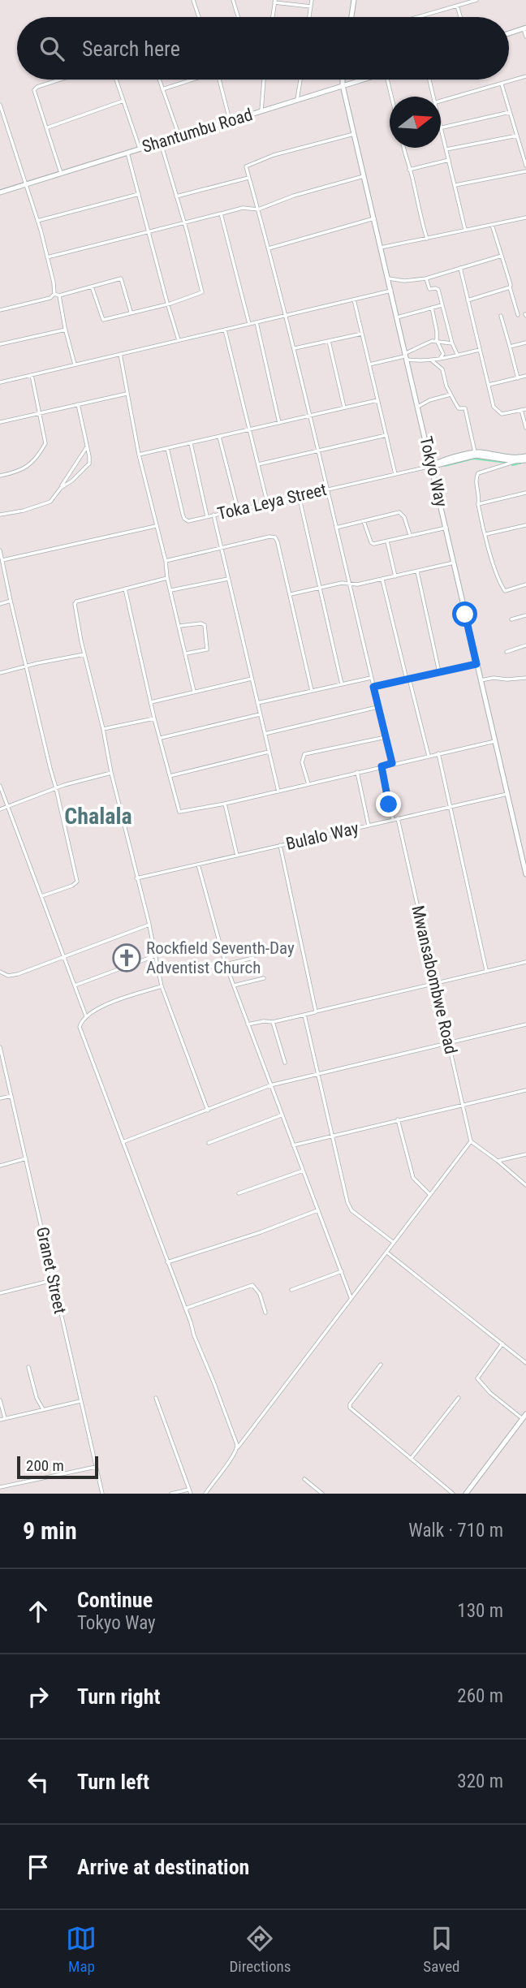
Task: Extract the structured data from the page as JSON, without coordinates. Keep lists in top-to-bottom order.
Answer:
{
  "streets": {
    "street": [
      "Shantumbu Road",
      "Tokyo Way",
      "Toka Leya Street",
      "Bulalo Way",
      "Mwansabombwe Road",
      "Granet Street"
    ]
  },
  "crossings": [
    ["Shantumbu Road", "Tokyo Way"],
    ["Tokyo Way", "Toka Leya Street"],
    ["Tokyo Way", "Bulalo Way"],
    ["Bulalo Way", "Mwansabombwe Road"]
  ],
  "districts": ["Chalala"],
  "places": {
    "church": ["Rockfield Seventh-Day Adventist Church"]
  },
  "scale_bar": "200 m",
  "north": "right",
  "page": {
    "search": "Search here",
    "scale": "200 m",
    "heading": ["9 min", "Walk · 710 m"],
    "list": [
      ["Continue", "Tokyo Way", "130 m"],
      ["Turn right", "260 m"],
      ["Turn left", "320 m"],
      "Arrive at destination"
    ],
    "nav": ["Map", "Directions", "Saved"]
  }
}
